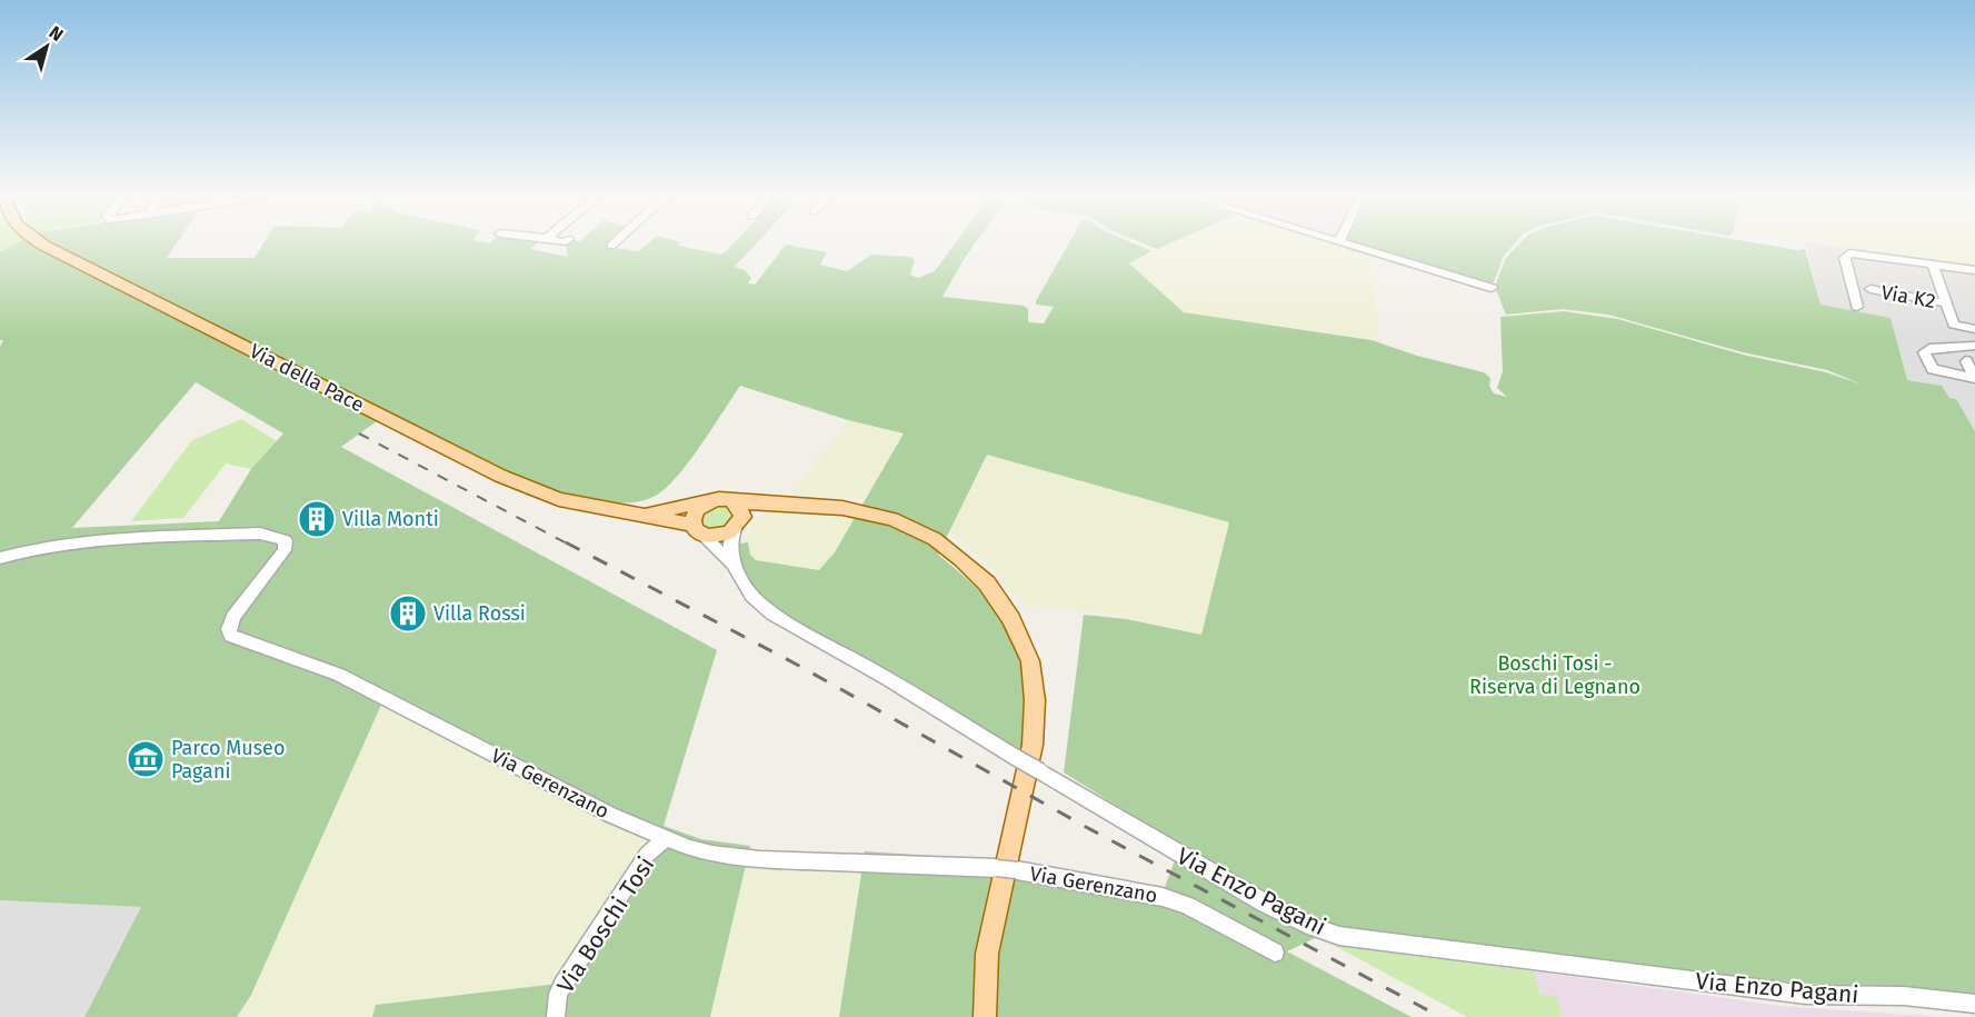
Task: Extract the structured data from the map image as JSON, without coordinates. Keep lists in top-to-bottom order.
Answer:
{
  "streets": {
    "main road": ["Via della Pace"],
    "street": [
      "Via K2",
      "Via Gerenzano",
      "Via Enzo Pagani",
      "Via Boschi Tosi"
    ]
  },
  "crossings": [
    ["Via della Pace", "Via Enzo Pagani"],
    ["Via Gerenzano", "Via Boschi Tosi"]
  ],
  "parks": ["Boschi Tosi - Riserva di Legnano"],
  "places": {
    "building": ["Villa Monti", "Villa Rossi"],
    "museum": ["Parco Museo Pagani"]
  },
  "north": "top right"
}
